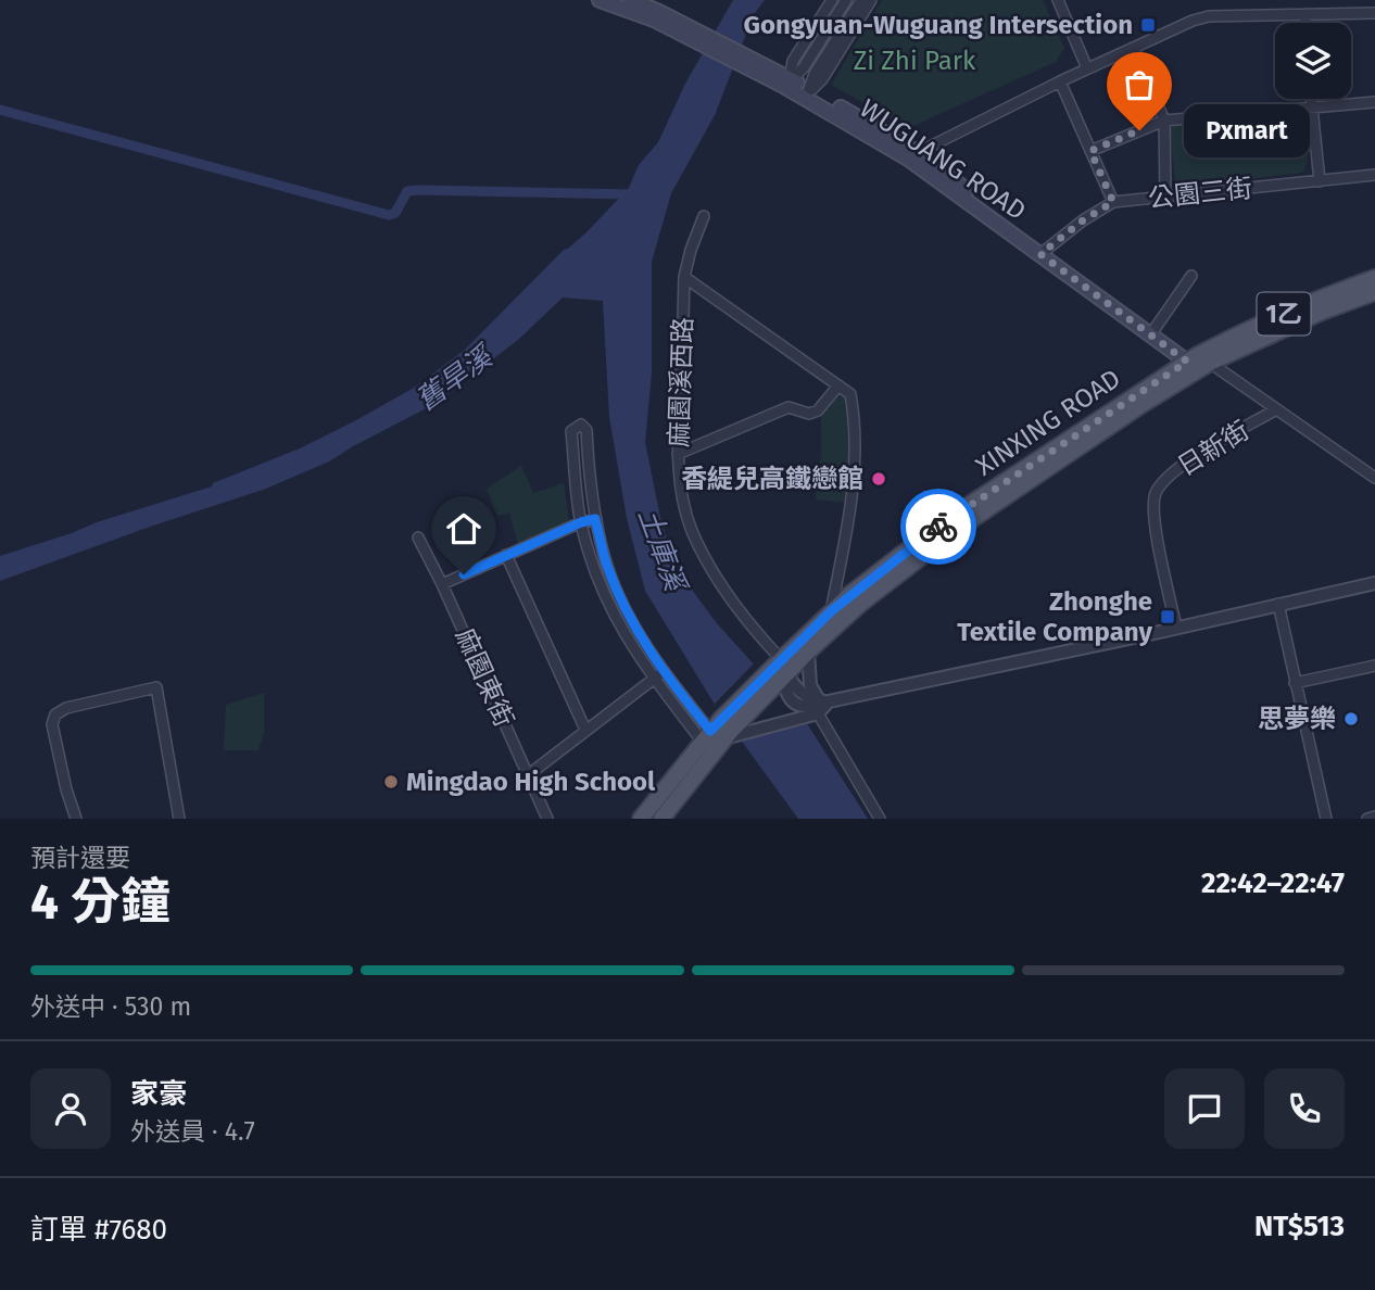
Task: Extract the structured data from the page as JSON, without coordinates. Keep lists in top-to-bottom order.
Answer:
{
  "streets": {
    "main road": ["WUGUANG ROAD", "1乙", "XINXING ROAD"],
    "street": [
      "公園三街",
      "麻園溪西路",
      "日新街",
      "麻園東街"
    ]
  },
  "crossings": [
    ["WUGUANG ROAD", "公園三街"],
    ["WUGUANG ROAD", "XINXING ROAD"],
    ["WUGUANG ROAD", "日新街"],
    ["1乙", "麻園溪西路"],
    ["1乙", "XINXING ROAD"],
    ["麻園溪西路", "XINXING ROAD"]
  ],
  "water": ["舊旱溪", "土庫溪"],
  "parks": ["Zi Zhi Park"],
  "places": {
    "transit": ["Gongyuan-Wuguang Intersection", "Zhonghe Textile Company"],
    "other": [
      "Pxmart",
      "香緹兒高鐵戀館",
      "思夢樂",
      "Mingdao High School"
    ]
  },
  "page": {
    "bubble": "Pxmart",
    "heading": ["4 分鐘", "預計還要", "22:42–22:47"],
    "panel": [
      "家豪",
      "外送員 · 4.7",
      "訂單 #7680",
      "NT$513"
    ],
    "bar": "外送中 · 530 m"
  }
}
